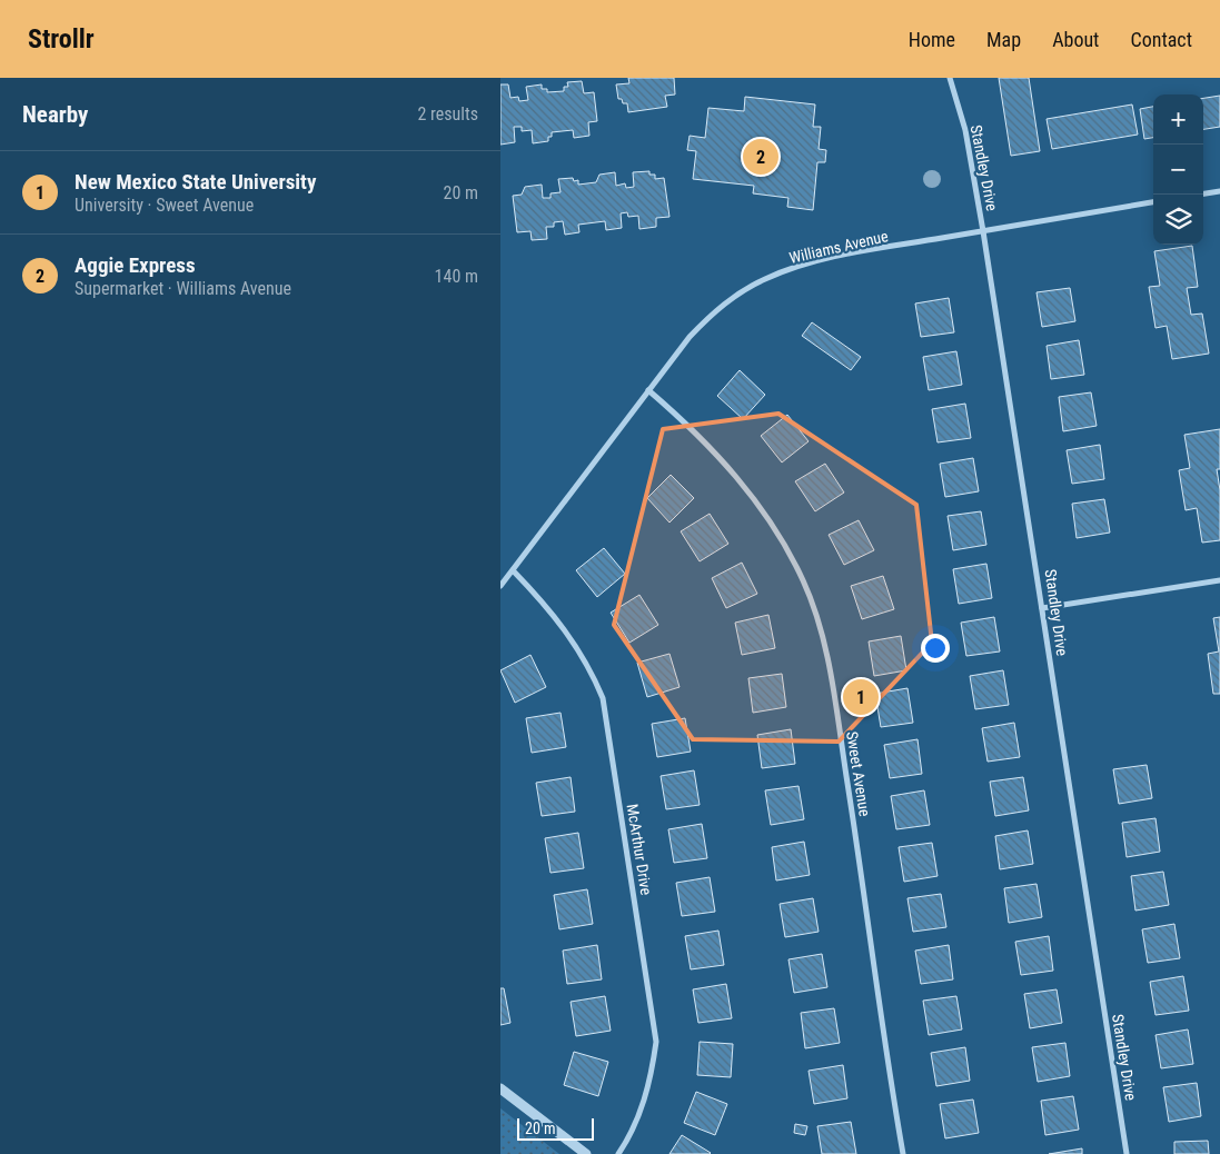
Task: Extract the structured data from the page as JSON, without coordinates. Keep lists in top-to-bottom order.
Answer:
{
  "streets": {
    "street": [
      "Standley Drive",
      "Williams Avenue",
      "Sweet Avenue",
      "McArthur Drive"
    ]
  },
  "crossings": [
    ["Standley Drive", "Williams Avenue"],
    ["Williams Avenue", "Sweet Avenue"],
    ["Williams Avenue", "McArthur Drive"]
  ],
  "scale_bar": "20 m",
  "page": {
    "header": "Strollr",
    "nav": [
      "Home",
      "Map",
      "About",
      "Contact"
    ],
    "heading": ["Nearby", "2 results"],
    "map_buttons": ["+", "−"],
    "pins": ["2", "1"],
    "list": [
      {
        "mark": "1",
        "name": "New Mexico State University",
        "note": "University · Sweet Avenue",
        "value": "20 m"
      },
      {
        "mark": "2",
        "name": "Aggie Express",
        "note": "Supermarket · Williams Avenue",
        "value": "140 m"
      }
    ],
    "scale": "20 m"
  }
}
